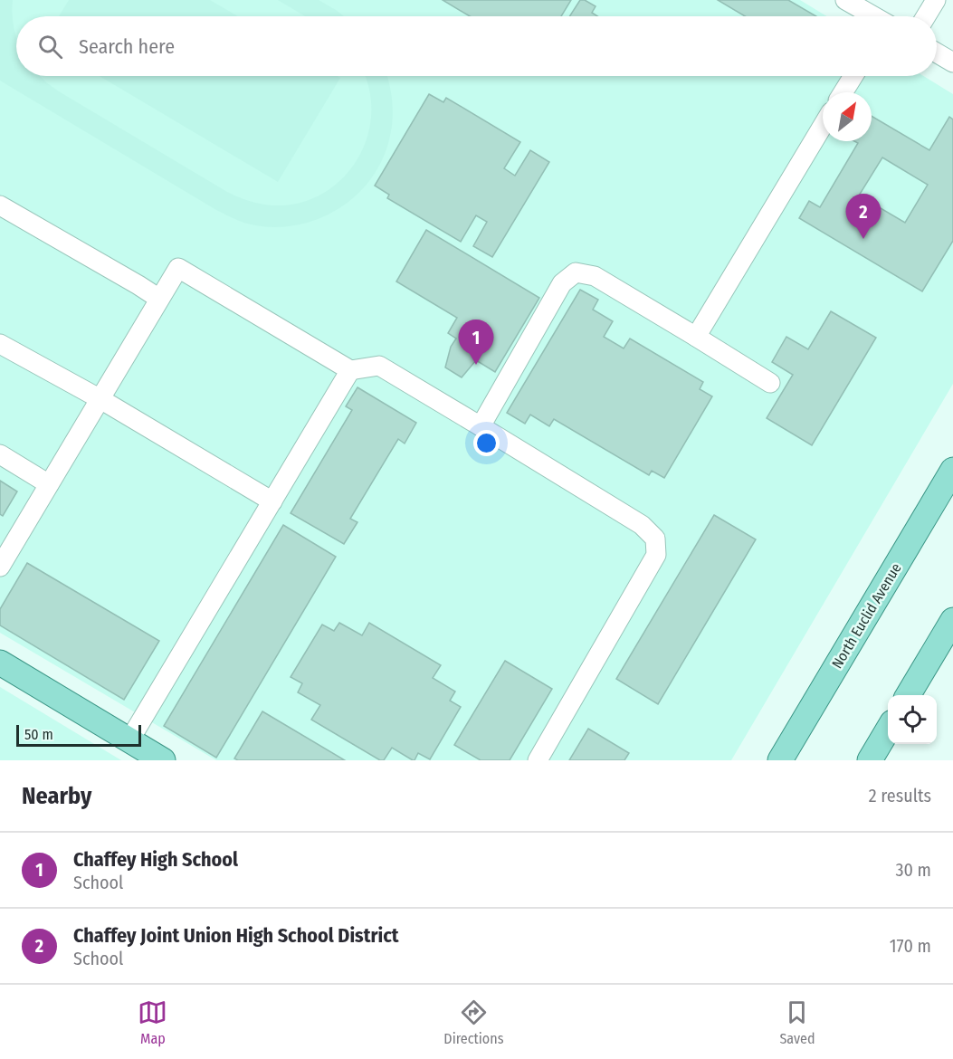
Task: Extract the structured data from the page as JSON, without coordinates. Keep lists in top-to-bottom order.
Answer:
{
  "streets": {
    "main road": ["North Euclid Avenue"]
  },
  "scale_bar": "50 m",
  "north": "top right",
  "page": {
    "search": "Search here",
    "pins": ["2", "1"],
    "scale": "50 m",
    "heading": ["Nearby", "2 results"],
    "list": [
      {
        "mark": "1",
        "name": "Chaffey High School",
        "note": "School",
        "value": "30 m"
      },
      {
        "mark": "2",
        "name": "Chaffey Joint Union High School District",
        "note": "School",
        "value": "170 m"
      }
    ],
    "nav": ["Map", "Directions", "Saved"]
  }
}
